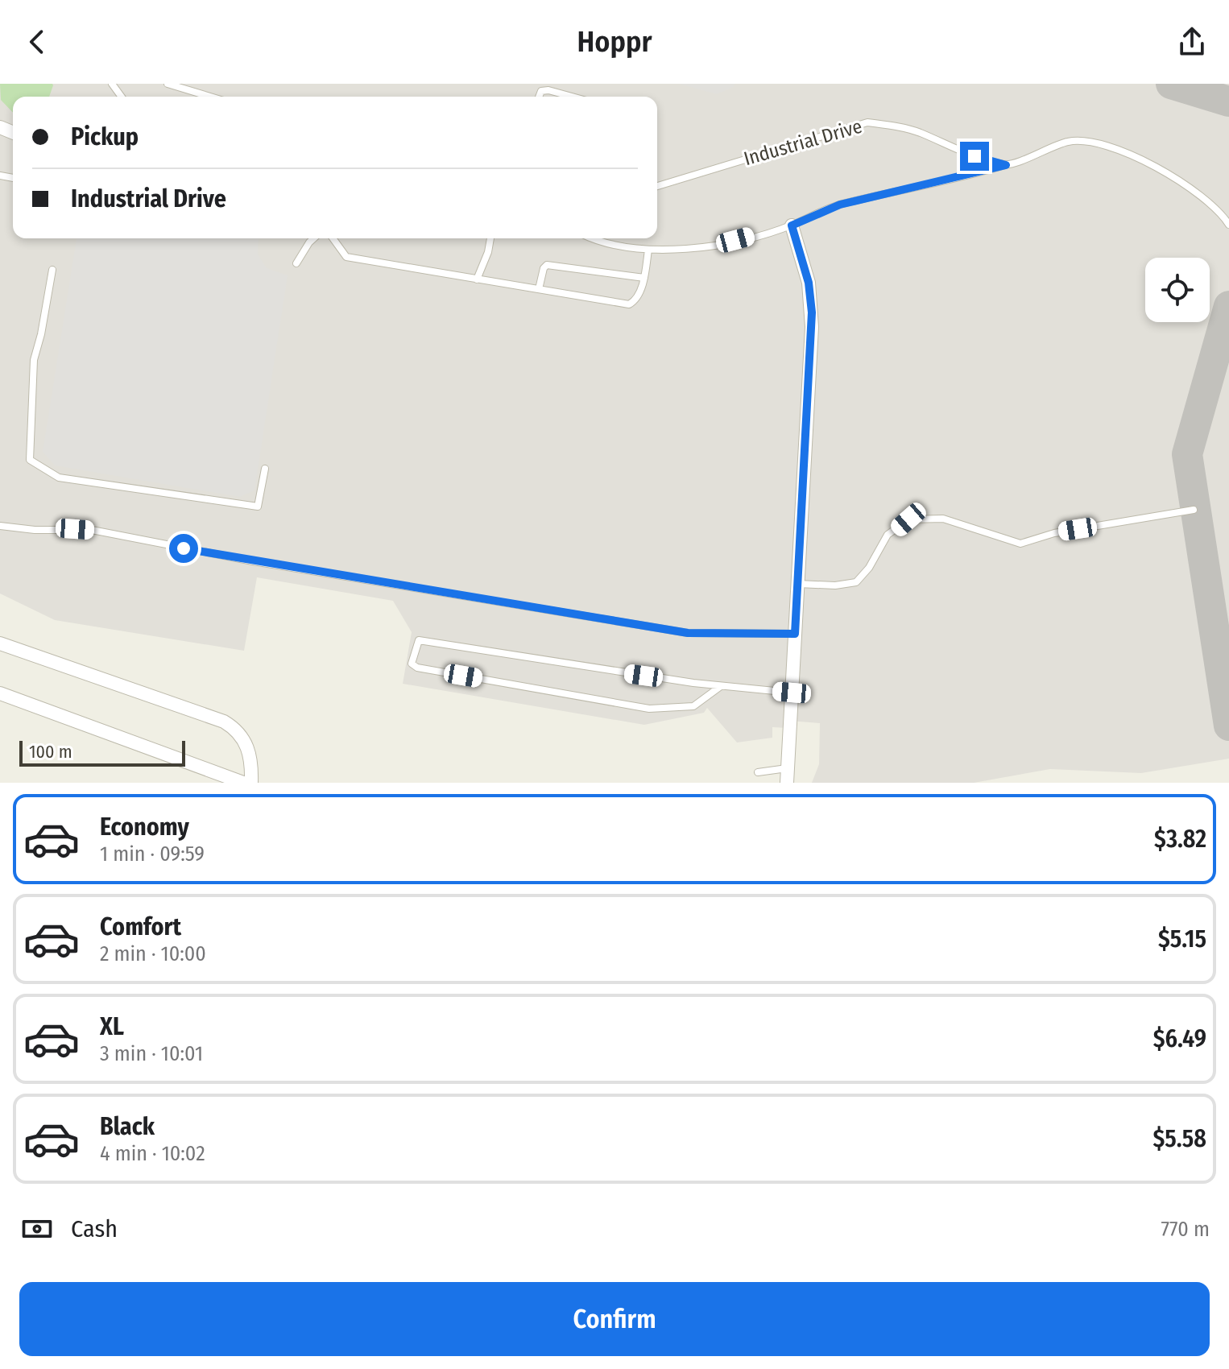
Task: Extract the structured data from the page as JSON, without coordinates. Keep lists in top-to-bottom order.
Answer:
{
  "streets": {
    "lane": ["Industrial Drive"]
  },
  "scale_bar": "100 m",
  "page": {
    "header": "Hoppr",
    "banner": ["Pickup", "Industrial Drive"],
    "scale": "100 m",
    "list": [
      {
        "name": "Economy",
        "note": "1 min · 09:59",
        "value": "$3.82"
      },
      {
        "name": "Comfort",
        "note": "2 min · 10:00",
        "value": "$5.15"
      },
      {
        "name": "XL",
        "note": "3 min · 10:01",
        "value": "$6.49"
      },
      {
        "name": "Black",
        "note": "4 min · 10:02",
        "value": "$5.58"
      }
    ],
    "pay": ["Cash", "770 m"],
    "buttons": "Confirm"
  }
}
